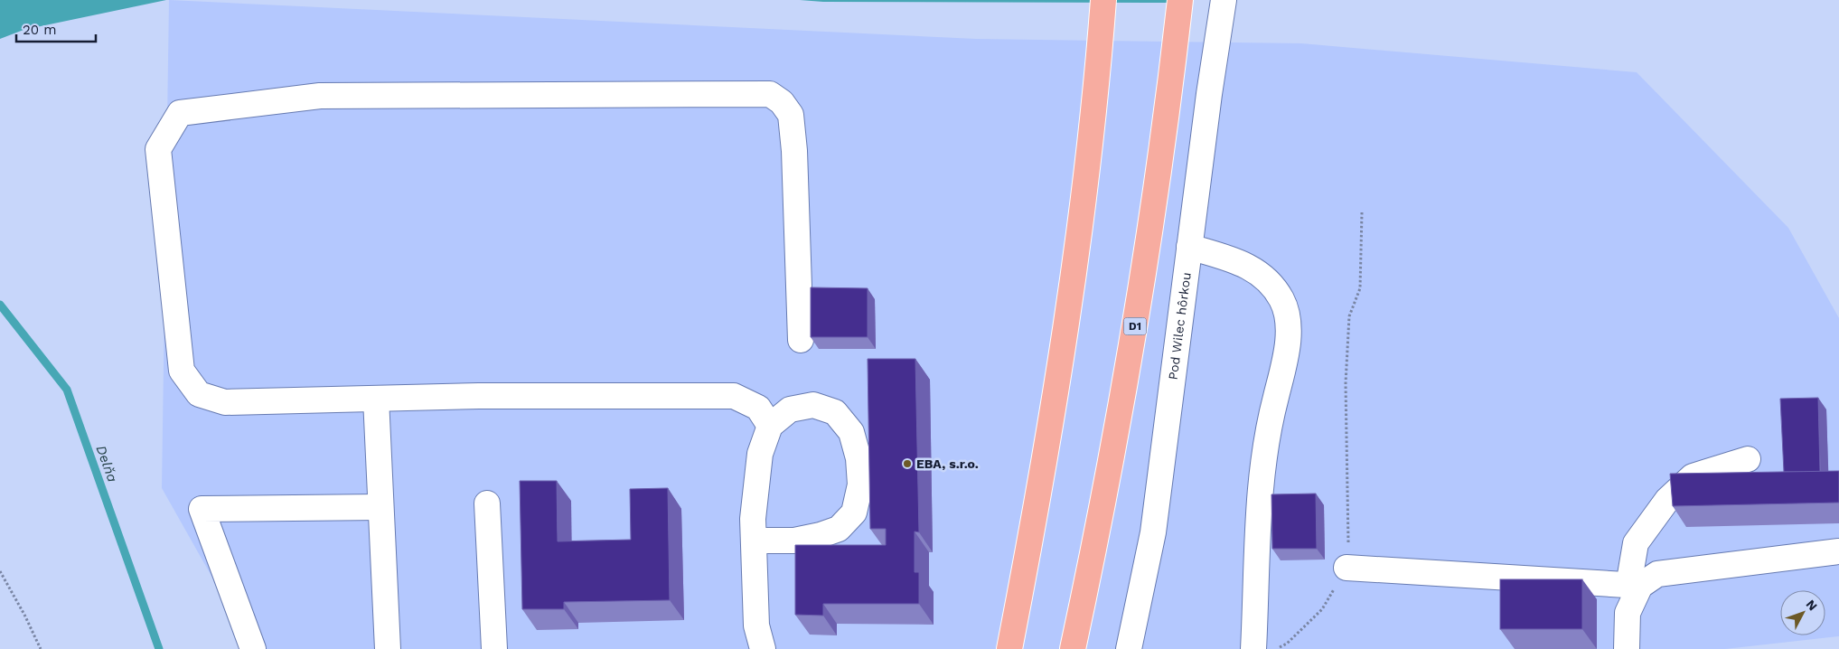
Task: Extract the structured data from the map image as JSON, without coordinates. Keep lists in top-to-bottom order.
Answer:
{
  "streets": {
    "highway": ["D1"],
    "street": ["Pod Wilec hôrkou"]
  },
  "water": ["Delňa"],
  "places": ["EBA, s.r.o."],
  "scale_bar": "20 m",
  "north": "top right"
}
